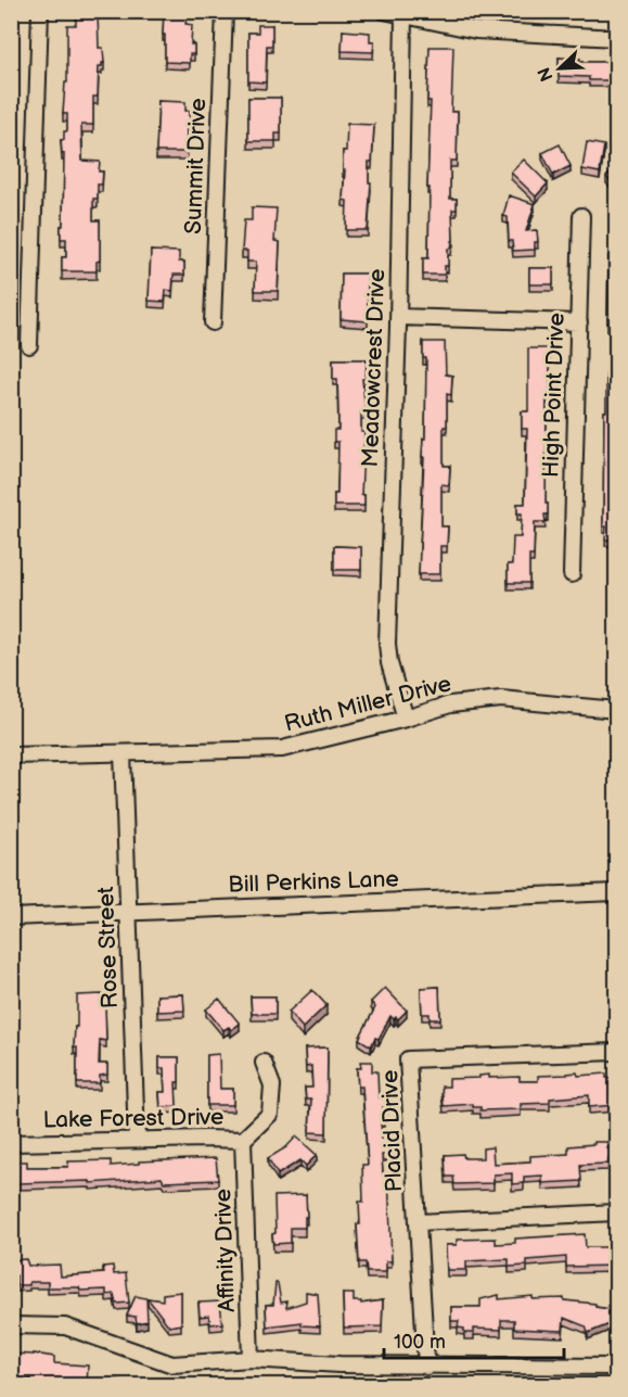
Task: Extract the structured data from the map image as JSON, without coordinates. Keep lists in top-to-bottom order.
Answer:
{
  "streets": {
    "street": [
      "Summit Drive",
      "Meadowcrest Drive",
      "High Point Drive",
      "Ruth Miller Drive",
      "Bill Perkins Lane",
      "Rose Street",
      "Lake Forest Drive",
      "Placid Drive",
      "Affinity Drive"
    ]
  },
  "crossings": [
    ["Meadowcrest Drive", "Ruth Miller Drive"],
    ["Ruth Miller Drive", "Rose Street"],
    ["Bill Perkins Lane", "Rose Street"],
    ["Rose Street", "Lake Forest Drive"],
    ["Lake Forest Drive", "Affinity Drive"]
  ],
  "scale_bar": "100 m",
  "north": "bottom left"
}
